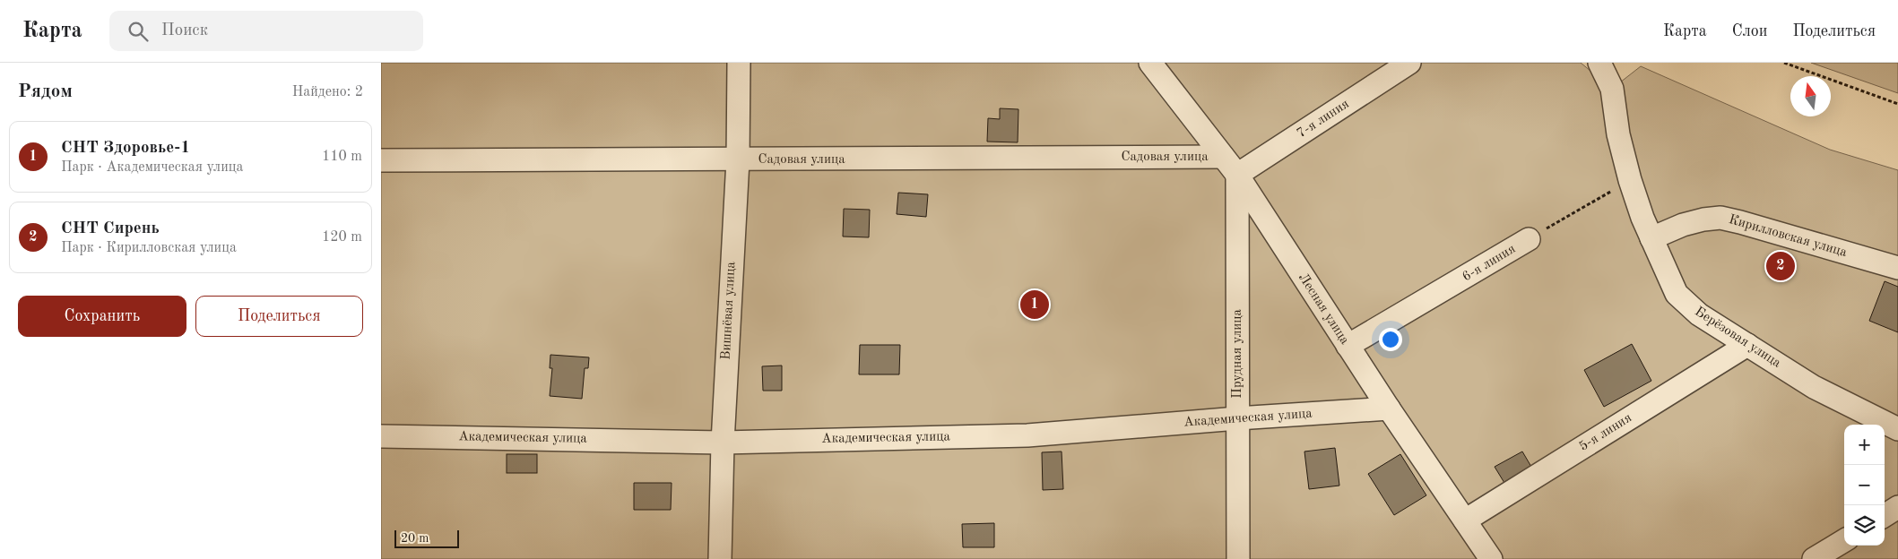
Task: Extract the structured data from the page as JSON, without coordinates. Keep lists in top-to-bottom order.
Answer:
{
  "streets": {
    "street": [
      "7-я линия",
      "Садовая улица",
      "Кирилловская улица",
      "6-я линия",
      "Лесная улица",
      "Вишнёвая улица",
      "Берёзовая улица",
      "Прудная улица",
      "Академическая улица",
      "5-я линия"
    ]
  },
  "crossings": [
    ["7-я линия", "Лесная улица"],
    ["7-я линия", "Прудная улица"],
    ["Садовая улица", "Лесная улица"],
    ["Садовая улица", "Вишнёвая улица"],
    ["Кирилловская улица", "Берёзовая улица"],
    ["6-я линия", "Лесная улица"],
    ["6-я линия", "Берёзовая улица"],
    ["Лесная улица", "Прудная улица"],
    ["Лесная улица", "Академическая улица"],
    ["Лесная улица", "5-я линия"],
    ["Вишнёвая улица", "Академическая улица"],
    ["Берёзовая улица", "5-я линия"],
    ["Прудная улица", "Академическая улица"]
  ],
  "scale_bar": "20 m",
  "north": "top",
  "page": {
    "header": "Карта",
    "search": "Поиск",
    "nav": ["Карта", "Слои", "Поделиться"],
    "heading": ["Рядом", "Найдено: 2"],
    "list": [
      {
        "mark": "1",
        "name": "СНТ Здоровье-1",
        "note": "Парк · Академическая улица",
        "value": "110 m"
      },
      {
        "mark": "2",
        "name": "СНТ Сирень",
        "note": "Парк · Кирилловская улица",
        "value": "120 m"
      }
    ],
    "pins": ["2", "1"],
    "buttons": ["Сохранить", "Поделиться"],
    "map_buttons": ["+", "−"],
    "scale": "20 m"
  }
}
